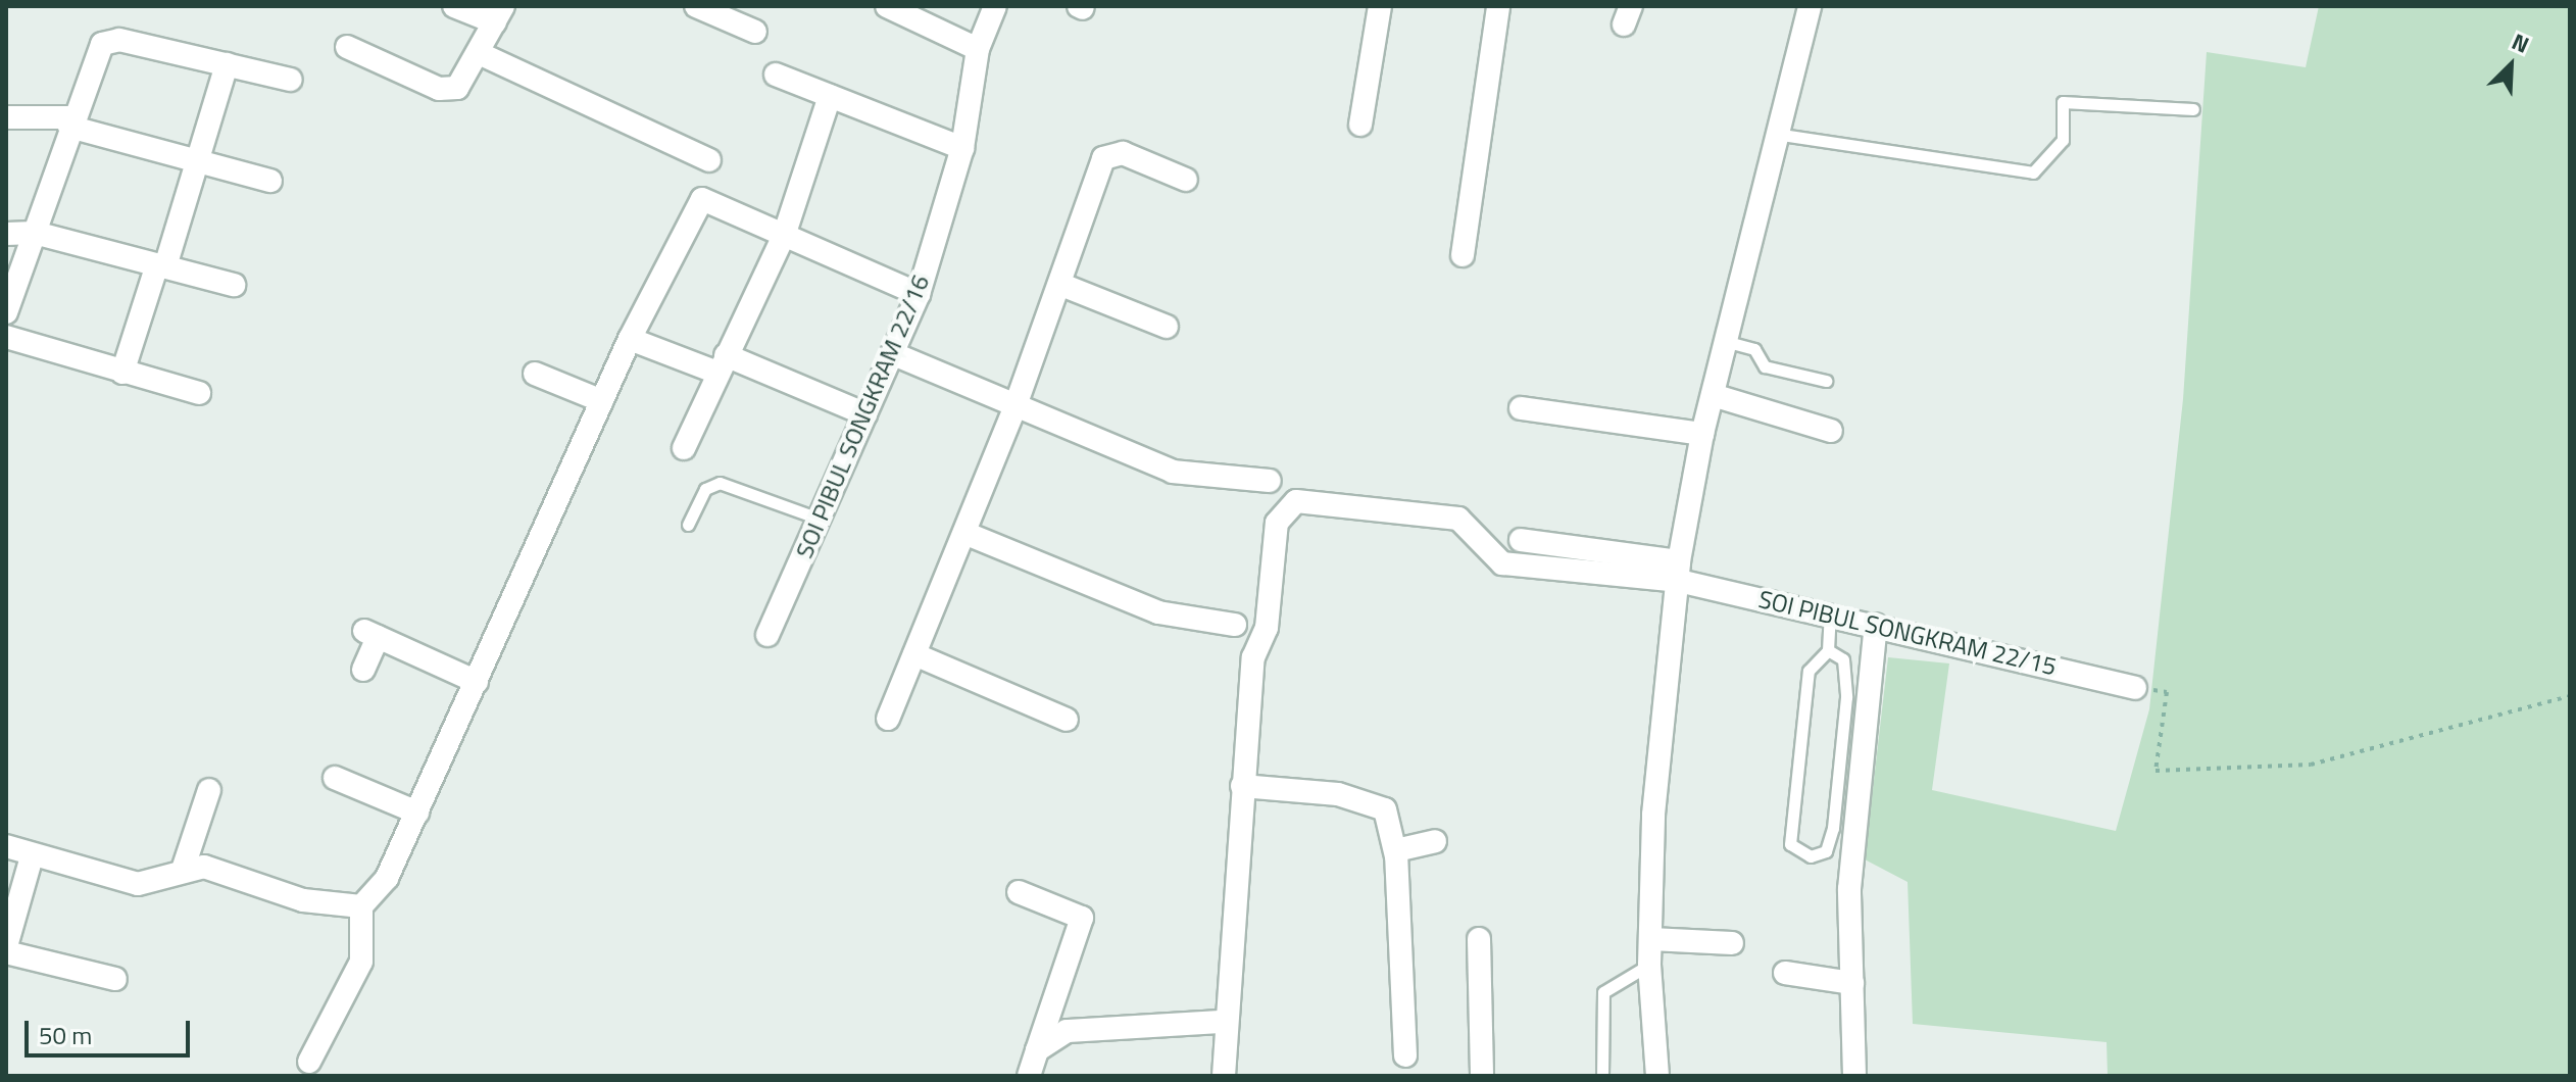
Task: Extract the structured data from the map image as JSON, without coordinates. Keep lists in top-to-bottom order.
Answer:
{
  "streets": {
    "street": ["SOI PIBUL SONGKRAM 22/16", "SOI PIBUL SONGKRAM 22/15"]
  },
  "scale_bar": "50 m",
  "north": "top right"
}
